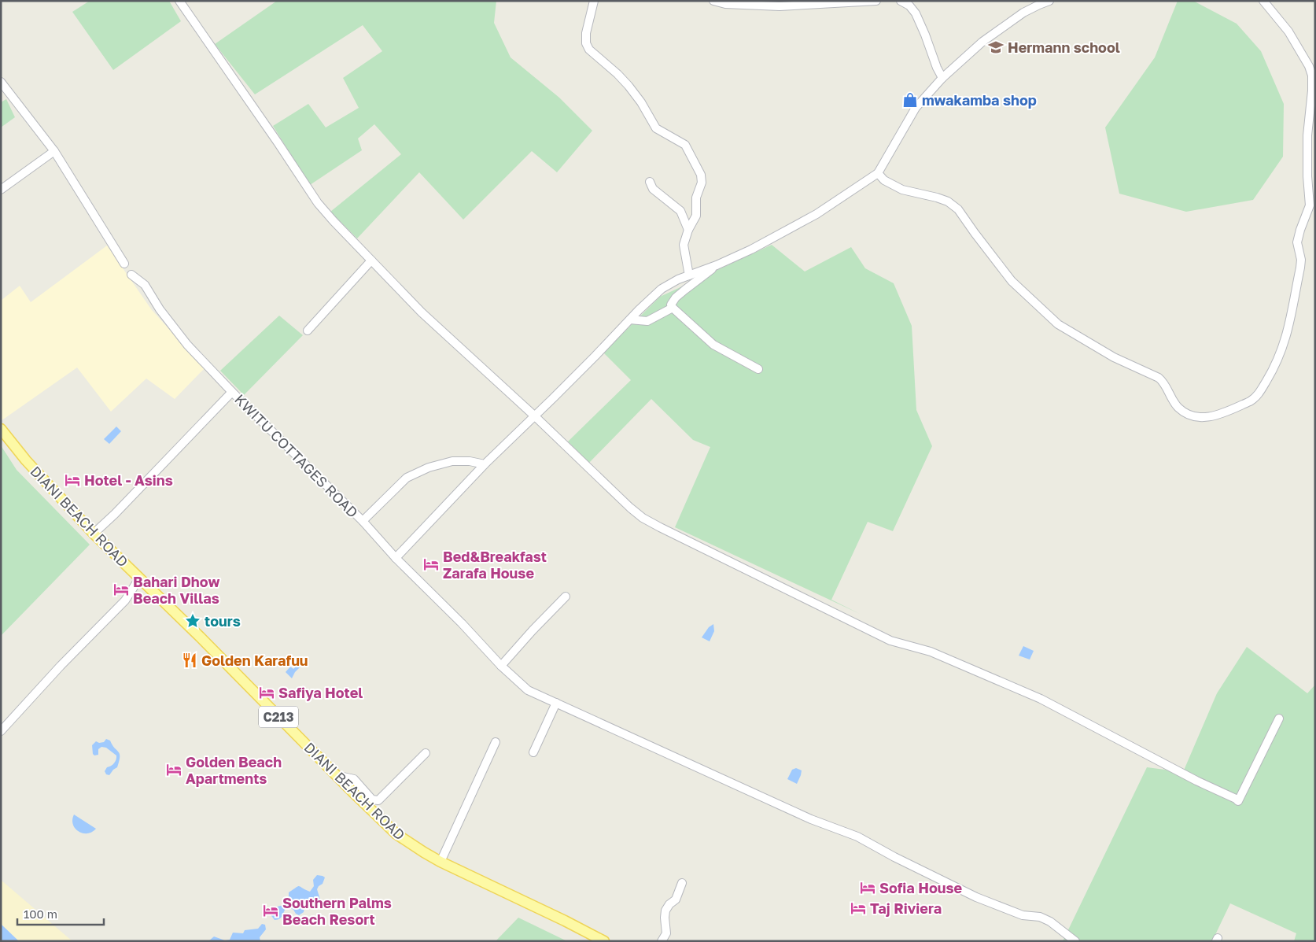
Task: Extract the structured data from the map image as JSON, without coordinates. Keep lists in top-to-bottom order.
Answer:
{
  "streets": {
    "main road": ["DIANI BEACH ROAD", "C213"],
    "street": ["KWITU COTTAGES ROAD"]
  },
  "crossings": [
    ["KWITU COTTAGES ROAD", "DIANI BEACH ROAD"]
  ],
  "places": {
    "school or university": ["Hermann school"],
    "shop": ["mwakamba shop"],
    "hotel": [
      "Hotel - Asins",
      "Bed&Breakfast Zarafa House",
      "Bahari Dhow Beach Villas",
      "Safiya Hotel",
      "Golden Beach Apartments",
      "Sofia House",
      "Taj Riviera",
      "Southern Palms Beach Resort"
    ],
    "place": ["tours"],
    "restaurant": ["Golden Karafuu"]
  },
  "scale_bar": "100 m"
}
